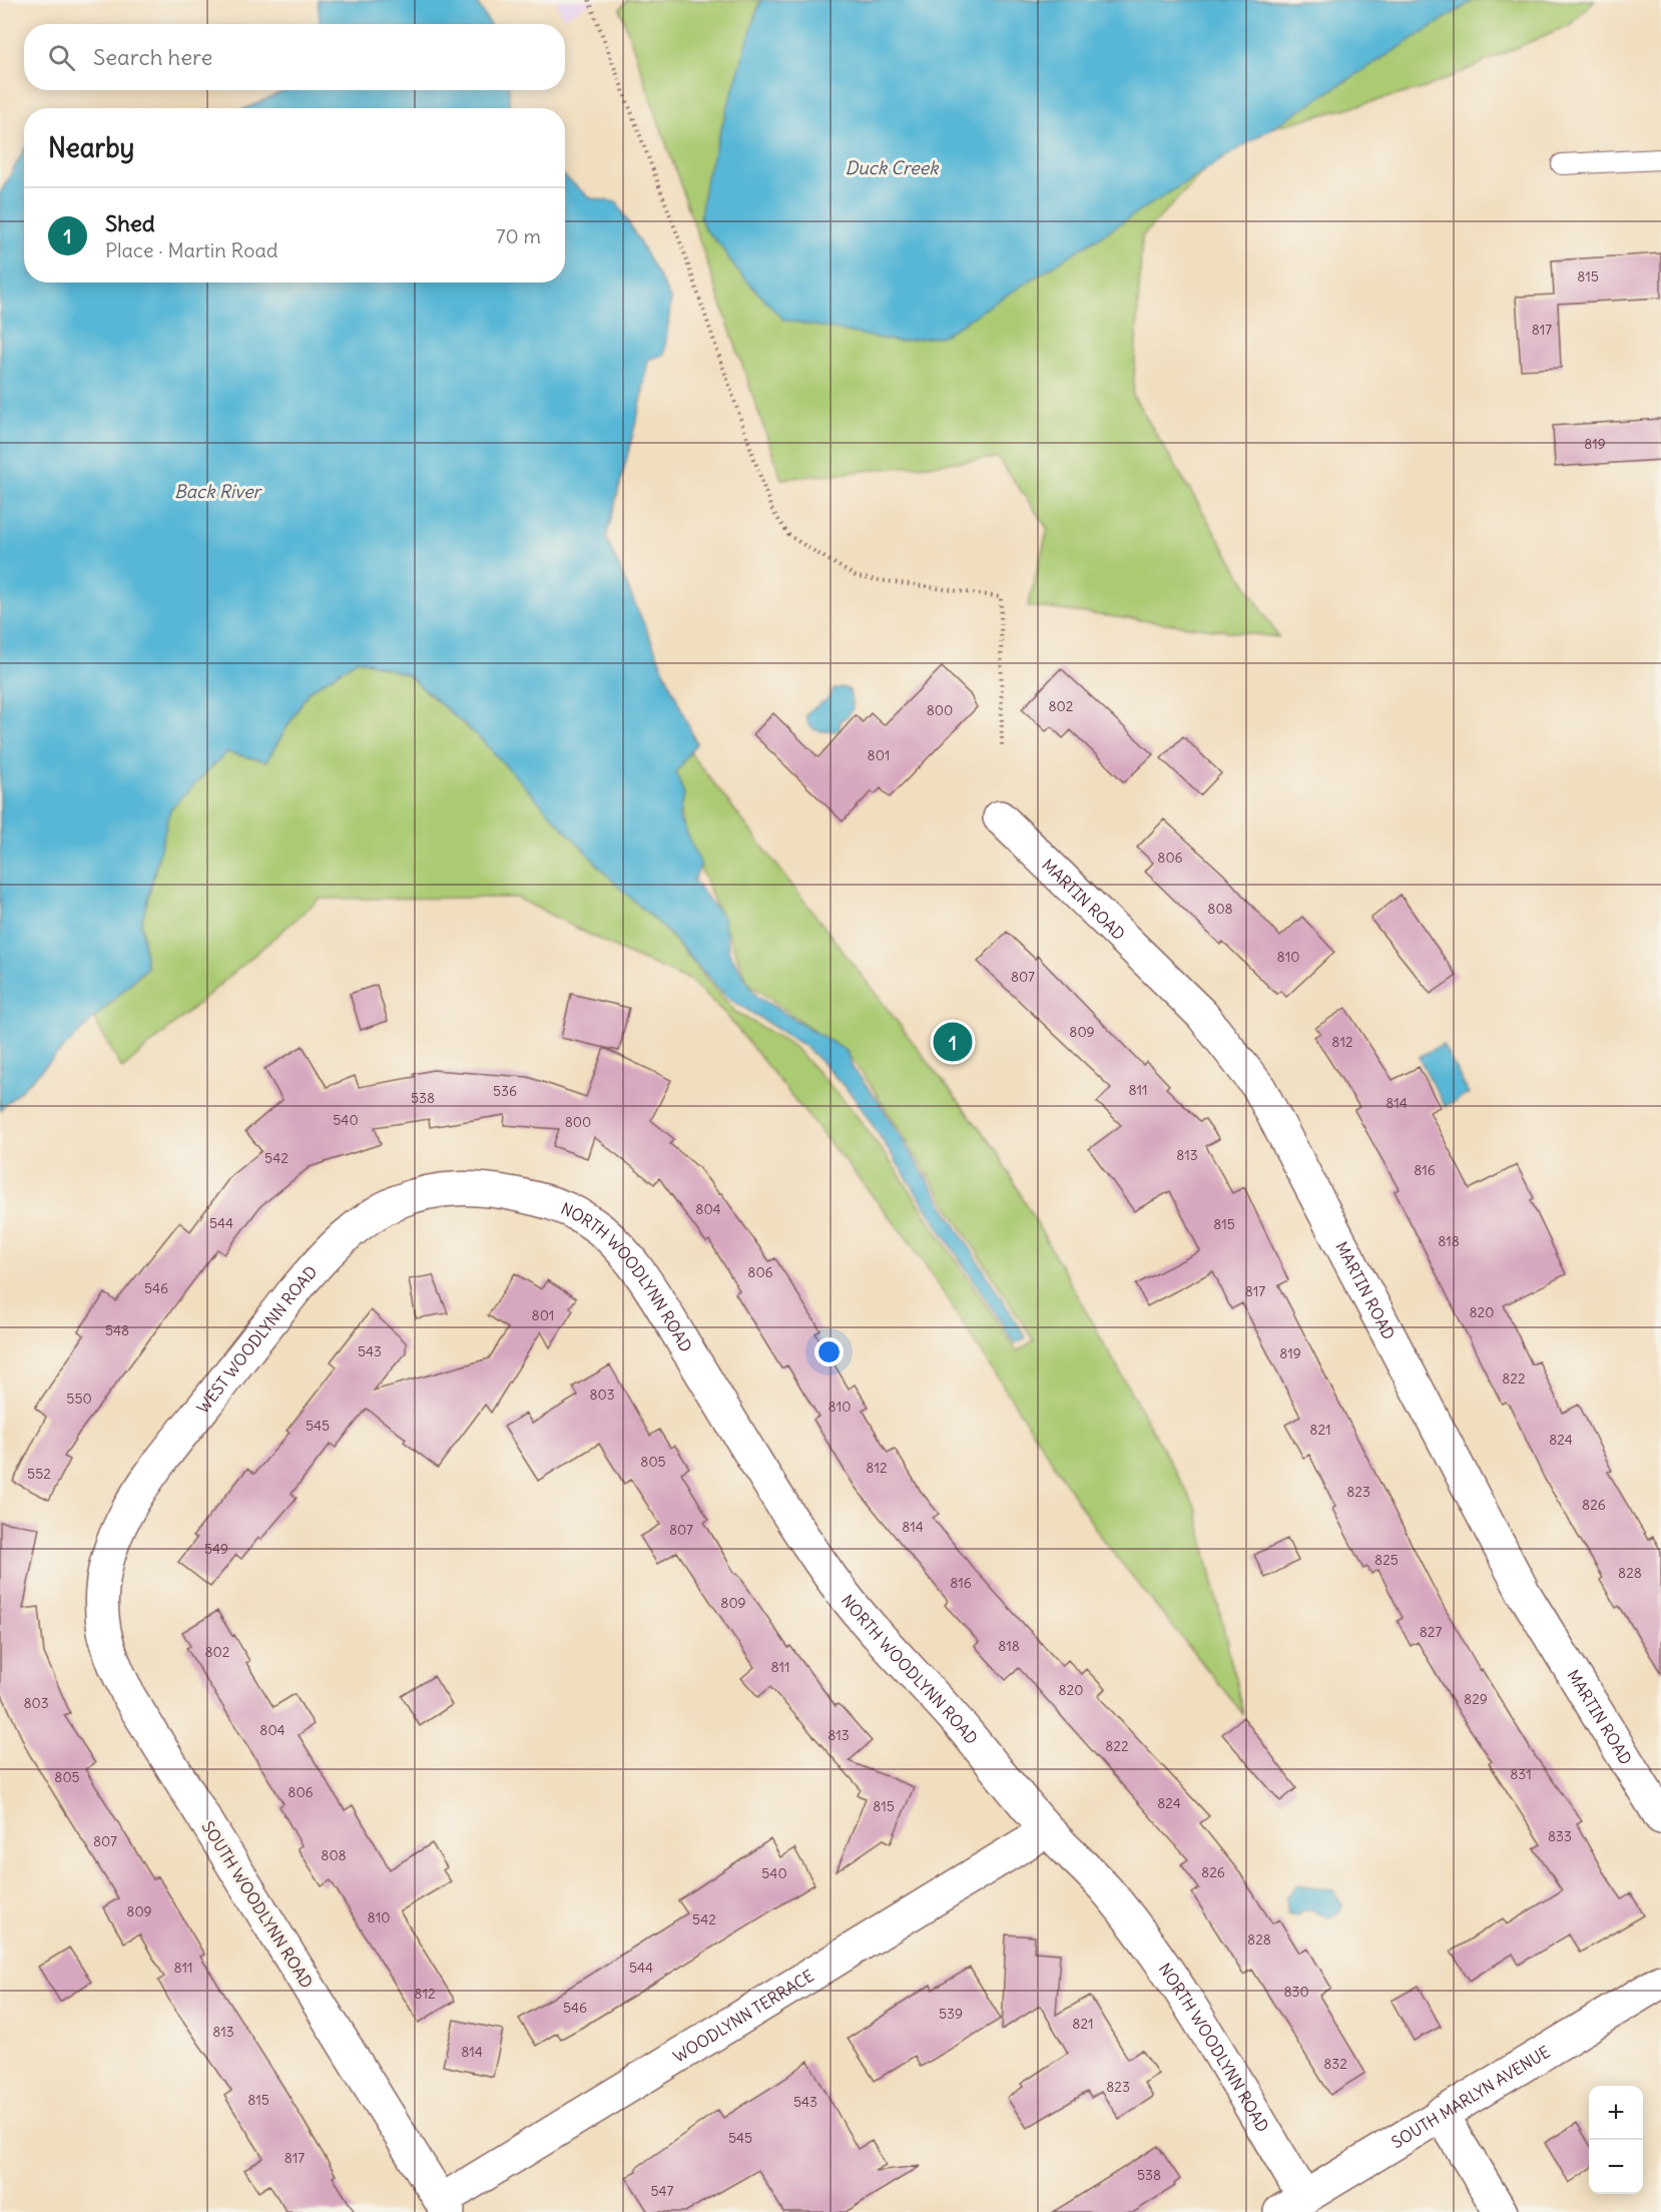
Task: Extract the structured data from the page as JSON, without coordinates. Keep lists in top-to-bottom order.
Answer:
{
  "streets": {
    "street": [
      "MARTIN ROAD",
      "NORTH WOODLYNN ROAD",
      "WEST WOODLYNN ROAD",
      "SOUTH WOODLYNN ROAD",
      "WOODLYNN TERRACE",
      "SOUTH MARLYN AVENUE"
    ]
  },
  "crossings": [
    ["NORTH WOODLYNN ROAD", "WEST WOODLYNN ROAD"],
    ["NORTH WOODLYNN ROAD", "WOODLYNN TERRACE"],
    ["NORTH WOODLYNN ROAD", "SOUTH MARLYN AVENUE"],
    ["WEST WOODLYNN ROAD", "SOUTH WOODLYNN ROAD"],
    ["SOUTH WOODLYNN ROAD", "WOODLYNN TERRACE"]
  ],
  "water": ["Duck Creek", "Back River"],
  "house_numbers": [
    "815",
    "817",
    "819",
    "802",
    "800",
    "801",
    "806",
    "808",
    "810",
    "807",
    "809",
    "812",
    "811",
    "536",
    "538",
    "814",
    "540",
    "800",
    "813",
    "542",
    "816",
    "804",
    "544",
    "815",
    "818",
    "806",
    "546",
    "817",
    "820",
    "801",
    "548",
    "543",
    "819",
    "822",
    "803",
    "550",
    "810",
    "545",
    "821",
    "824",
    "805",
    "812",
    "552",
    "823",
    "826",
    "814",
    "807",
    "549",
    "825",
    "828",
    "816",
    "809",
    "827",
    "818",
    "802",
    "811",
    "820",
    "829",
    "803",
    "804",
    "813",
    "822",
    "831",
    "805",
    "806",
    "824",
    "815",
    "833",
    "807",
    "808",
    "826",
    "540",
    "809",
    "810",
    "542",
    "828",
    "811",
    "544",
    "830",
    "812",
    "546",
    "539",
    "821",
    "813",
    "814",
    "832",
    "823",
    "815",
    "543",
    "545",
    "817",
    "538",
    "547"
  ],
  "page": {
    "search": "Search here",
    "heading": "Nearby",
    "list": [
      {
        "mark": "1",
        "name": "Shed",
        "note": "Place · Martin Road",
        "value": "70 m"
      }
    ],
    "pins": "1",
    "map_buttons": ["+", "−"]
  }
}
